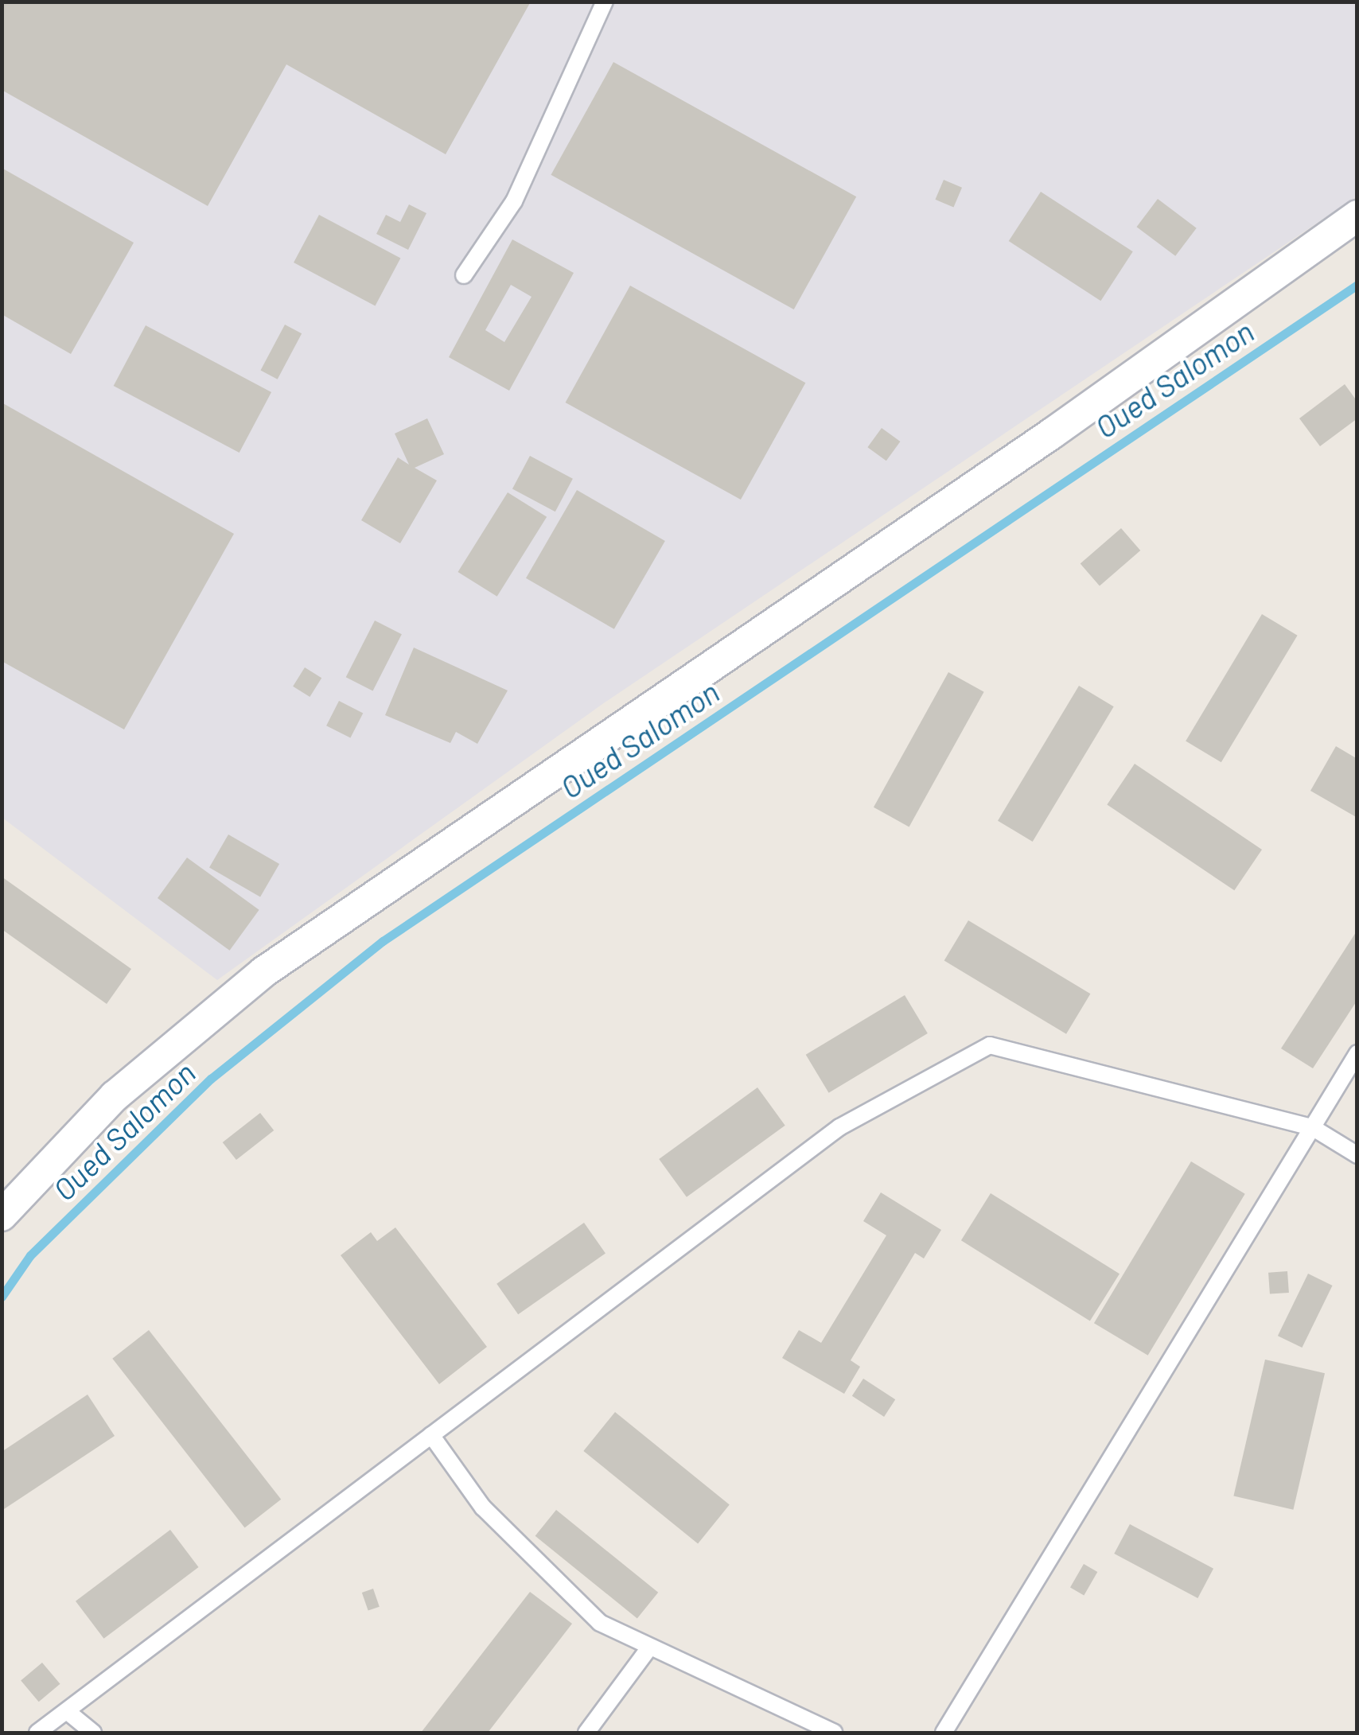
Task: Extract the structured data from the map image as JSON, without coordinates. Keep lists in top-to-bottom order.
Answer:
{
  "water": ["Oued Salomon"]
}
